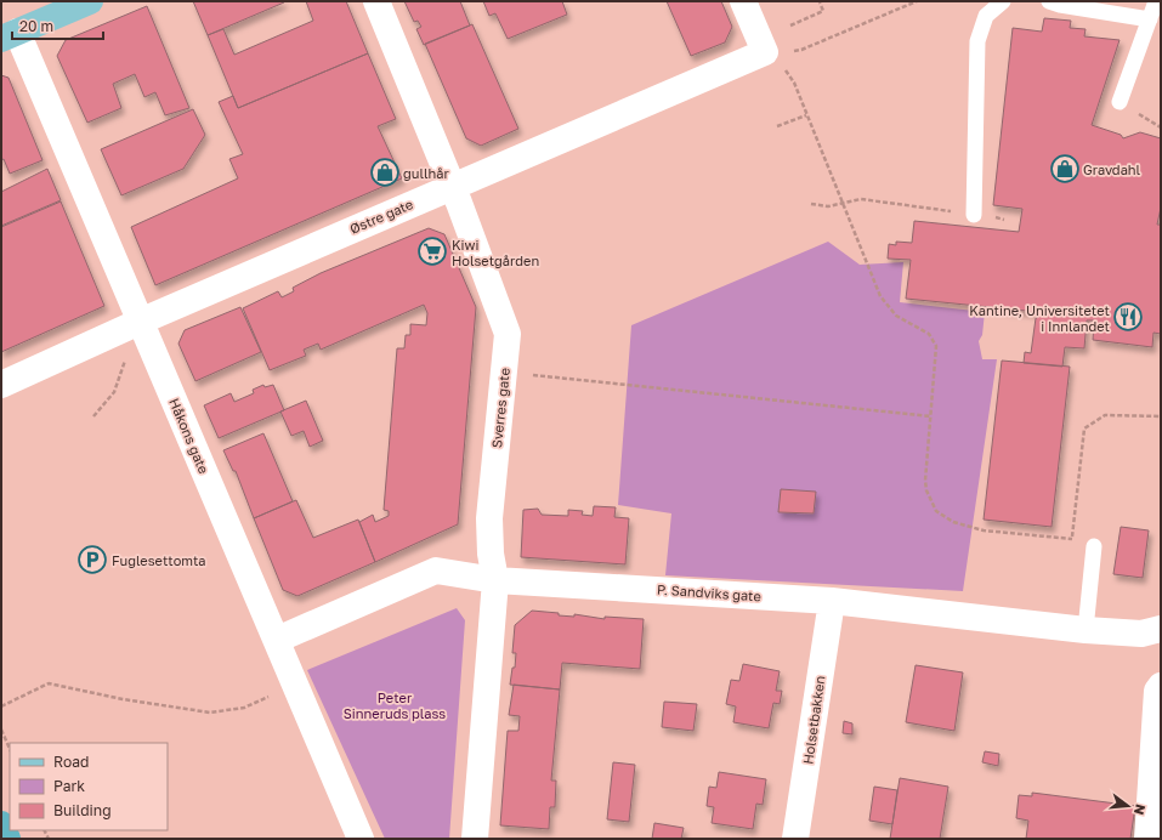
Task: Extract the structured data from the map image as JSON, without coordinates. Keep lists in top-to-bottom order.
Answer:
{
  "streets": {
    "street": [
      "Østre gate",
      "Sverres gate",
      "Håkons gate",
      "P. Sandviks gate",
      "Holsetbakken"
    ]
  },
  "crossings": [
    ["Østre gate", "Sverres gate"],
    ["Østre gate", "Håkons gate"],
    ["Sverres gate", "P. Sandviks gate"],
    ["Håkons gate", "P. Sandviks gate"],
    ["P. Sandviks gate", "Holsetbakken"]
  ],
  "parks": ["Peter Sinneruds plass"],
  "places": {
    "shop": ["Gravdahl", "gullhår"],
    "supermarket": ["Kiwi Holsetgården"],
    "restaurant": ["Kantine, Universitetet i Innlandet"],
    "parking": ["Fuglesettomta"]
  },
  "legend": ["Road", "Park", "Building"],
  "scale_bar": "20 m",
  "north": "right"
}
